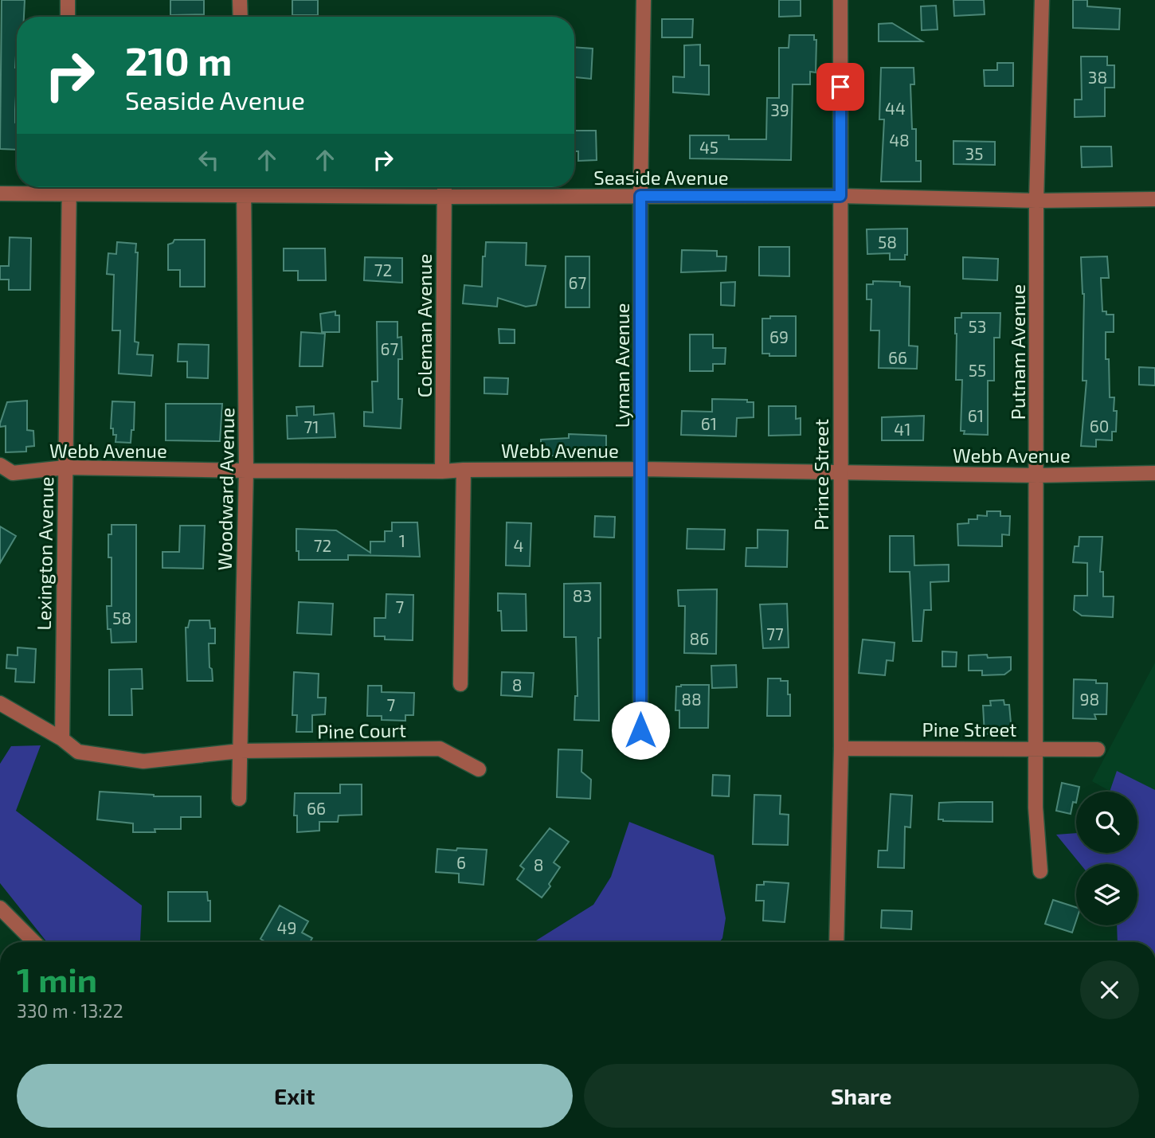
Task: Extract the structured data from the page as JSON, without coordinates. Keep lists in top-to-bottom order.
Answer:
{
  "streets": {
    "street": [
      "Seaside Avenue",
      "Coleman Avenue",
      "Putnam Avenue",
      "Lyman Avenue",
      "Webb Avenue",
      "Prince Street",
      "Woodward Avenue",
      "Lexington Avenue",
      "Pine Street",
      "Pine Court"
    ]
  },
  "crossings": [
    ["Seaside Avenue", "Coleman Avenue"],
    ["Seaside Avenue", "Putnam Avenue"],
    ["Seaside Avenue", "Lyman Avenue"],
    ["Seaside Avenue", "Prince Street"],
    ["Seaside Avenue", "Woodward Avenue"],
    ["Seaside Avenue", "Lexington Avenue"],
    ["Coleman Avenue", "Webb Avenue"],
    ["Putnam Avenue", "Webb Avenue"],
    ["Putnam Avenue", "Pine Street"],
    ["Lyman Avenue", "Webb Avenue"],
    ["Webb Avenue", "Prince Street"],
    ["Webb Avenue", "Woodward Avenue"],
    ["Webb Avenue", "Lexington Avenue"],
    ["Prince Street", "Pine Street"],
    ["Woodward Avenue", "Pine Court"]
  ],
  "house_numbers": [
    "38",
    "44",
    "39",
    "48",
    "45",
    "35",
    "58",
    "72",
    "67",
    "53",
    "69",
    "67",
    "66",
    "55",
    "61",
    "61",
    "60",
    "71",
    "41",
    "1",
    "72",
    "4",
    "83",
    "7",
    "58",
    "77",
    "86",
    "8",
    "88",
    "98",
    "7",
    "66",
    "6",
    "8",
    "49"
  ],
  "page": {
    "turn": ["210 m", "Seaside Avenue"],
    "heading": ["1 min", "330 m · 13:22"],
    "buttons": ["Exit", "Share"]
  }
}
